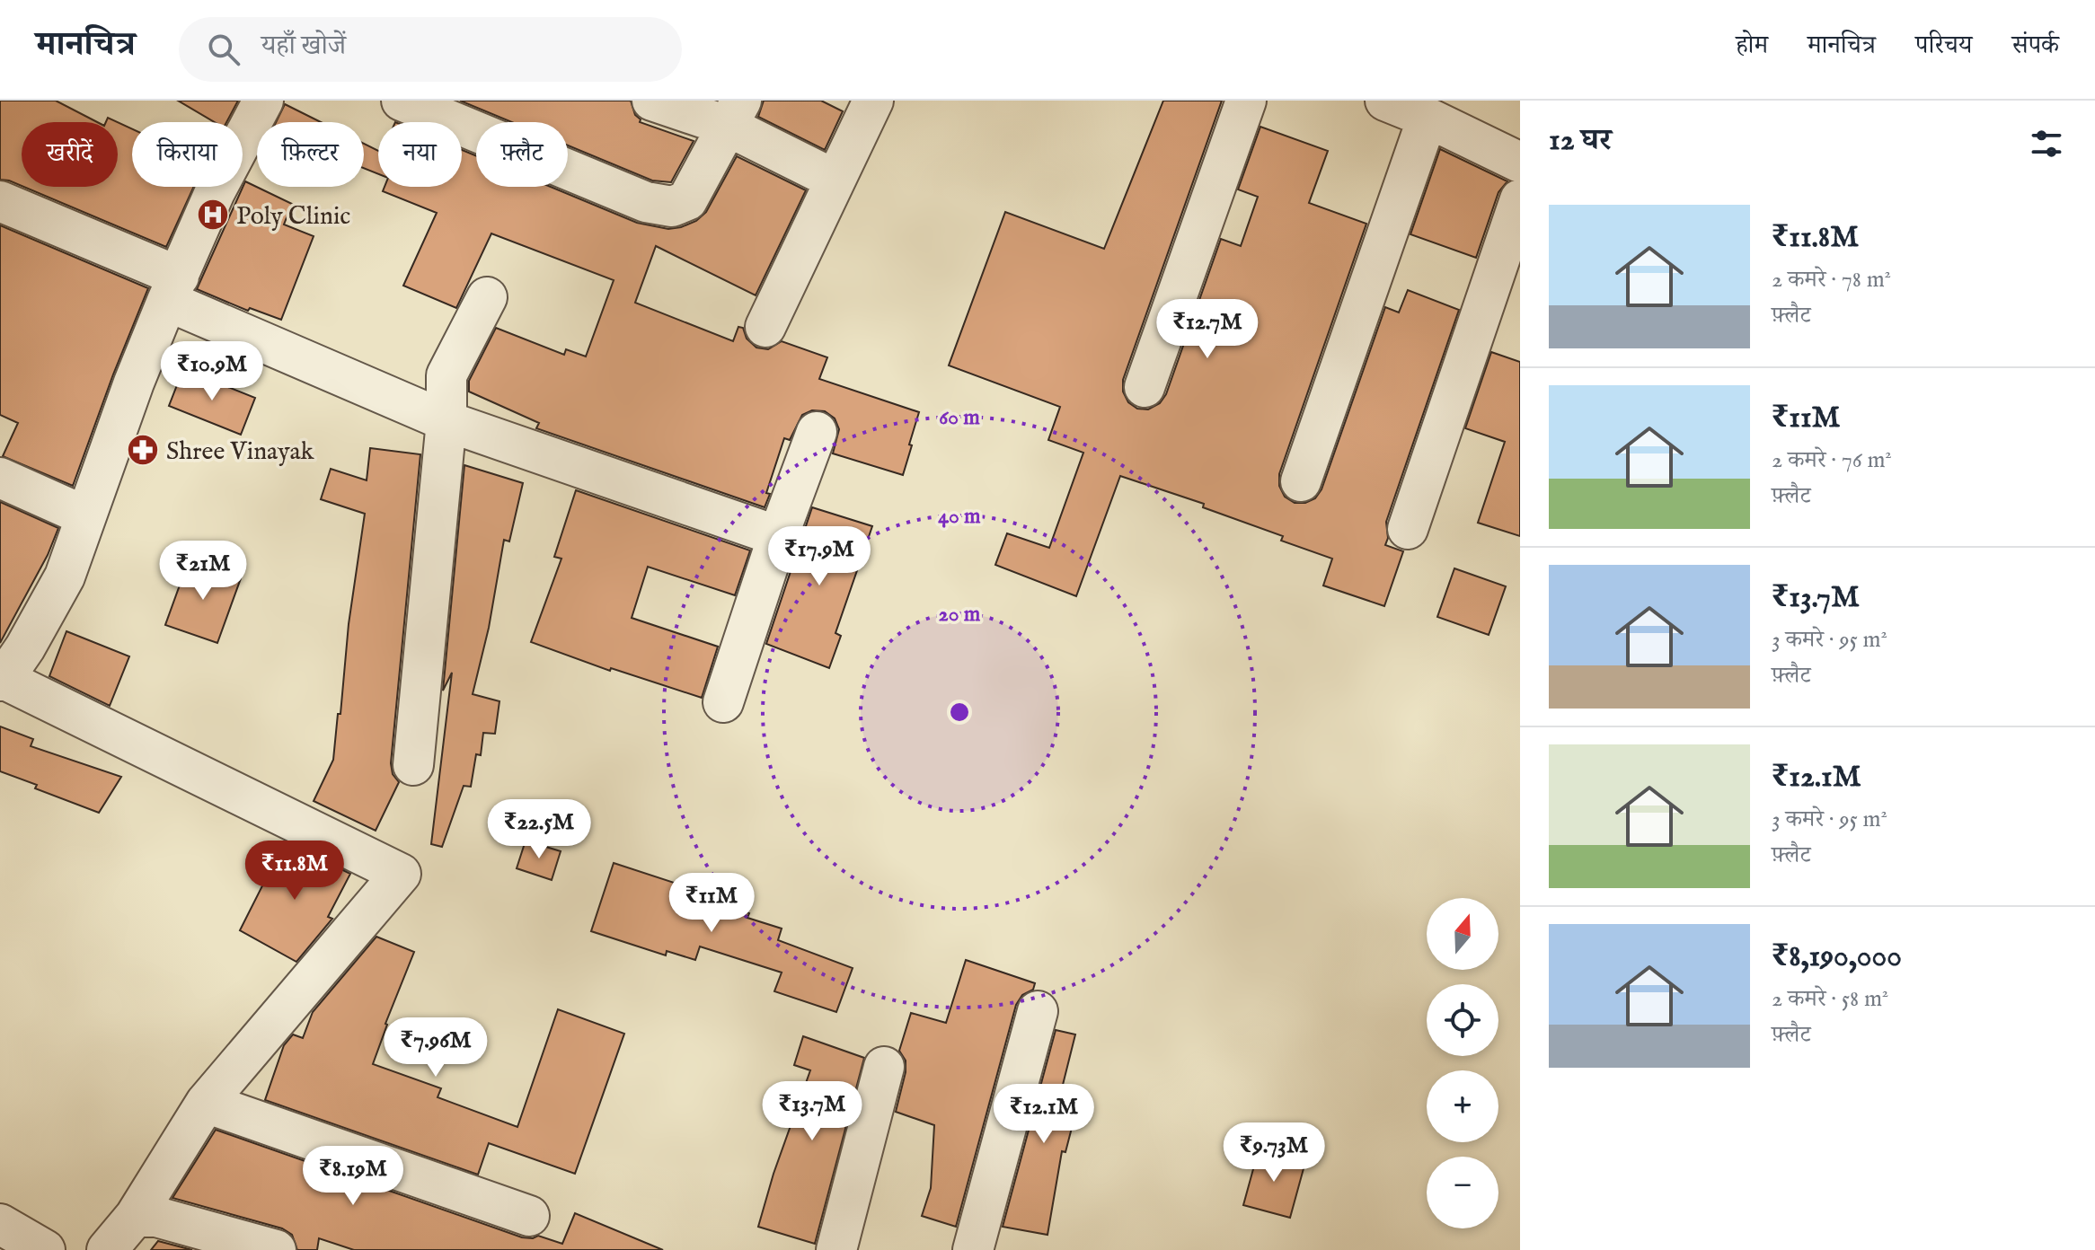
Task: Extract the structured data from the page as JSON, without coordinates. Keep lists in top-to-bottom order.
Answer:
{
  "places": {
    "hospital": ["Poly Clinic"],
    "pharmacy": ["Shree Vinayak"]
  },
  "north": "top",
  "page": {
    "header": "मानचित्र",
    "search": "यहाँ खोजें",
    "nav": [
      "होम",
      "मानचित्र",
      "परिचय",
      "संपर्क"
    ],
    "heading": "12 घर",
    "chip": [
      "खरीदें",
      "किराया",
      "फ़िल्टर",
      "नया",
      "फ़्लैट"
    ],
    "list": [
      {
        "name": "₹11.8M",
        "note": "2 कमरे · 78 m² · फ़्लैट"
      },
      {
        "name": "₹11M",
        "note": "2 कमरे · 76 m² · फ़्लैट"
      },
      {
        "name": "₹13.7M",
        "note": "3 कमरे · 95 m² · फ़्लैट"
      },
      {
        "name": "₹12.1M",
        "note": "3 कमरे · 95 m² · फ़्लैट"
      },
      {
        "name": "₹8,190,000",
        "note": "2 कमरे · 58 m² · फ़्लैट"
      }
    ],
    "price": [
      "₹12.7M",
      "₹10.9M",
      "₹17.9M",
      "₹21M",
      "₹22.5M",
      "₹11.8M",
      "₹11M",
      "₹7.96M",
      "₹13.7M",
      "₹12.1M",
      "₹9.73M",
      "₹8.19M"
    ],
    "map_buttons": ["+", "−"]
  },
  "rings": ["60 m", "40 m", "20 m"]
}
